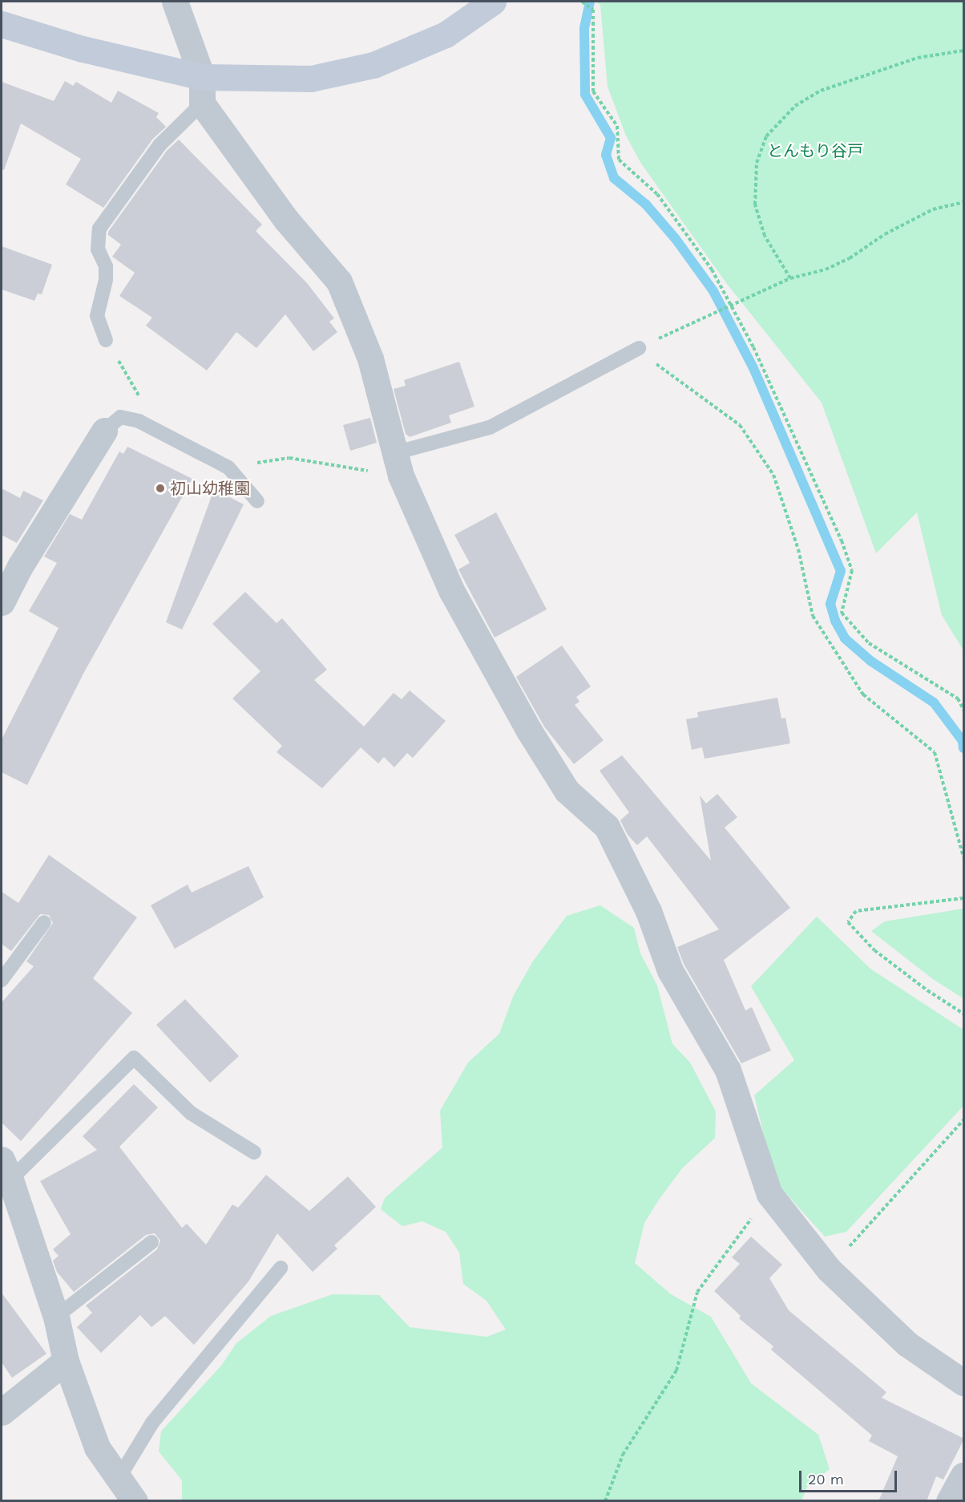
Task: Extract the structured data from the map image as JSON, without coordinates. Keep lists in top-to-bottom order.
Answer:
{
  "parks": ["とんもり谷戸"],
  "places": ["初山幼稚園"],
  "scale_bar": "20 m"
}
